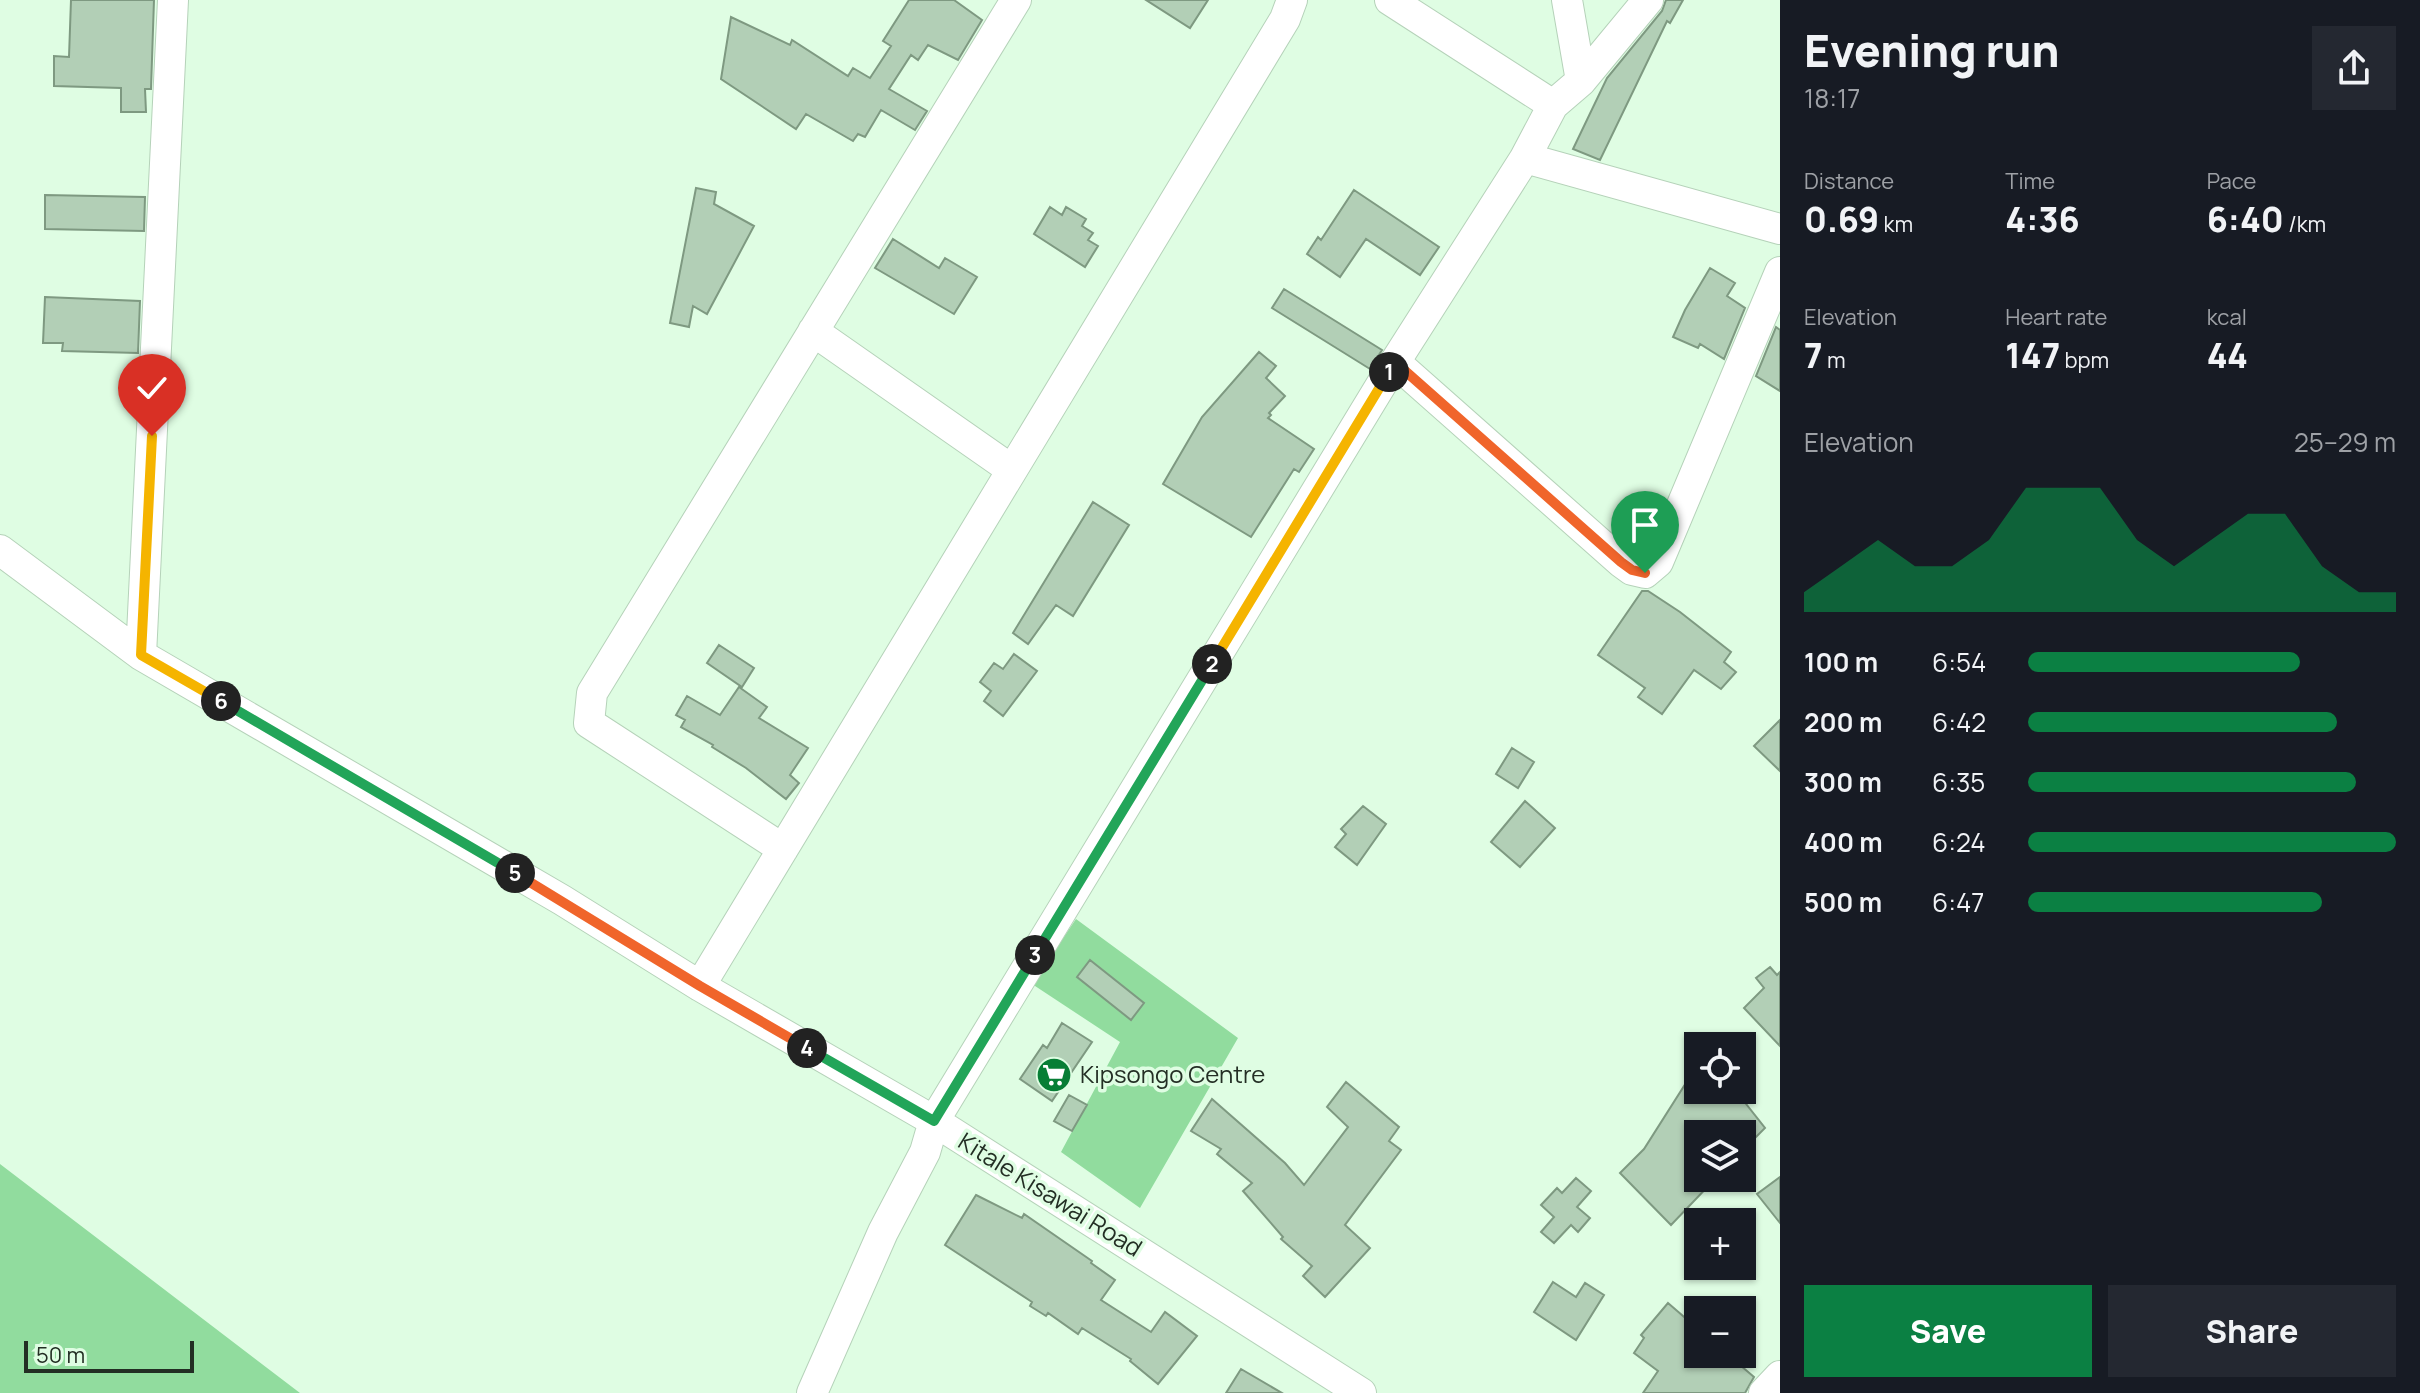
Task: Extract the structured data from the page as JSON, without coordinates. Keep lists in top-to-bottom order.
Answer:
{
  "streets": {
    "street": ["Kitale Kisawai Road"]
  },
  "places": {
    "supermarket": ["Kipsongo Centre"]
  },
  "scale_bar": "50 m",
  "page": {
    "heading": ["Evening run", "18:17"],
    "stats": [
      ["Distance", "0.69 km"],
      ["Time", "4:36"],
      ["Pace", "6:40 /km"],
      ["Elevation", "7 m"],
      ["Heart rate", "147 bpm"],
      ["kcal", "44"]
    ],
    "pins": [
      "1",
      "2",
      "6",
      "5",
      "3",
      "4"
    ],
    "chart": ["Elevation", "25–29 m"],
    "list": [
      {
        "name": "100 m",
        "note": "6:54"
      },
      {
        "name": "200 m",
        "note": "6:42"
      },
      {
        "name": "300 m",
        "note": "6:35"
      },
      {
        "name": "400 m",
        "note": "6:24"
      },
      {
        "name": "500 m",
        "note": "6:47"
      }
    ],
    "map_buttons": ["+", "−"],
    "buttons": ["Save", "Share"],
    "scale": "50 m"
  }
}
